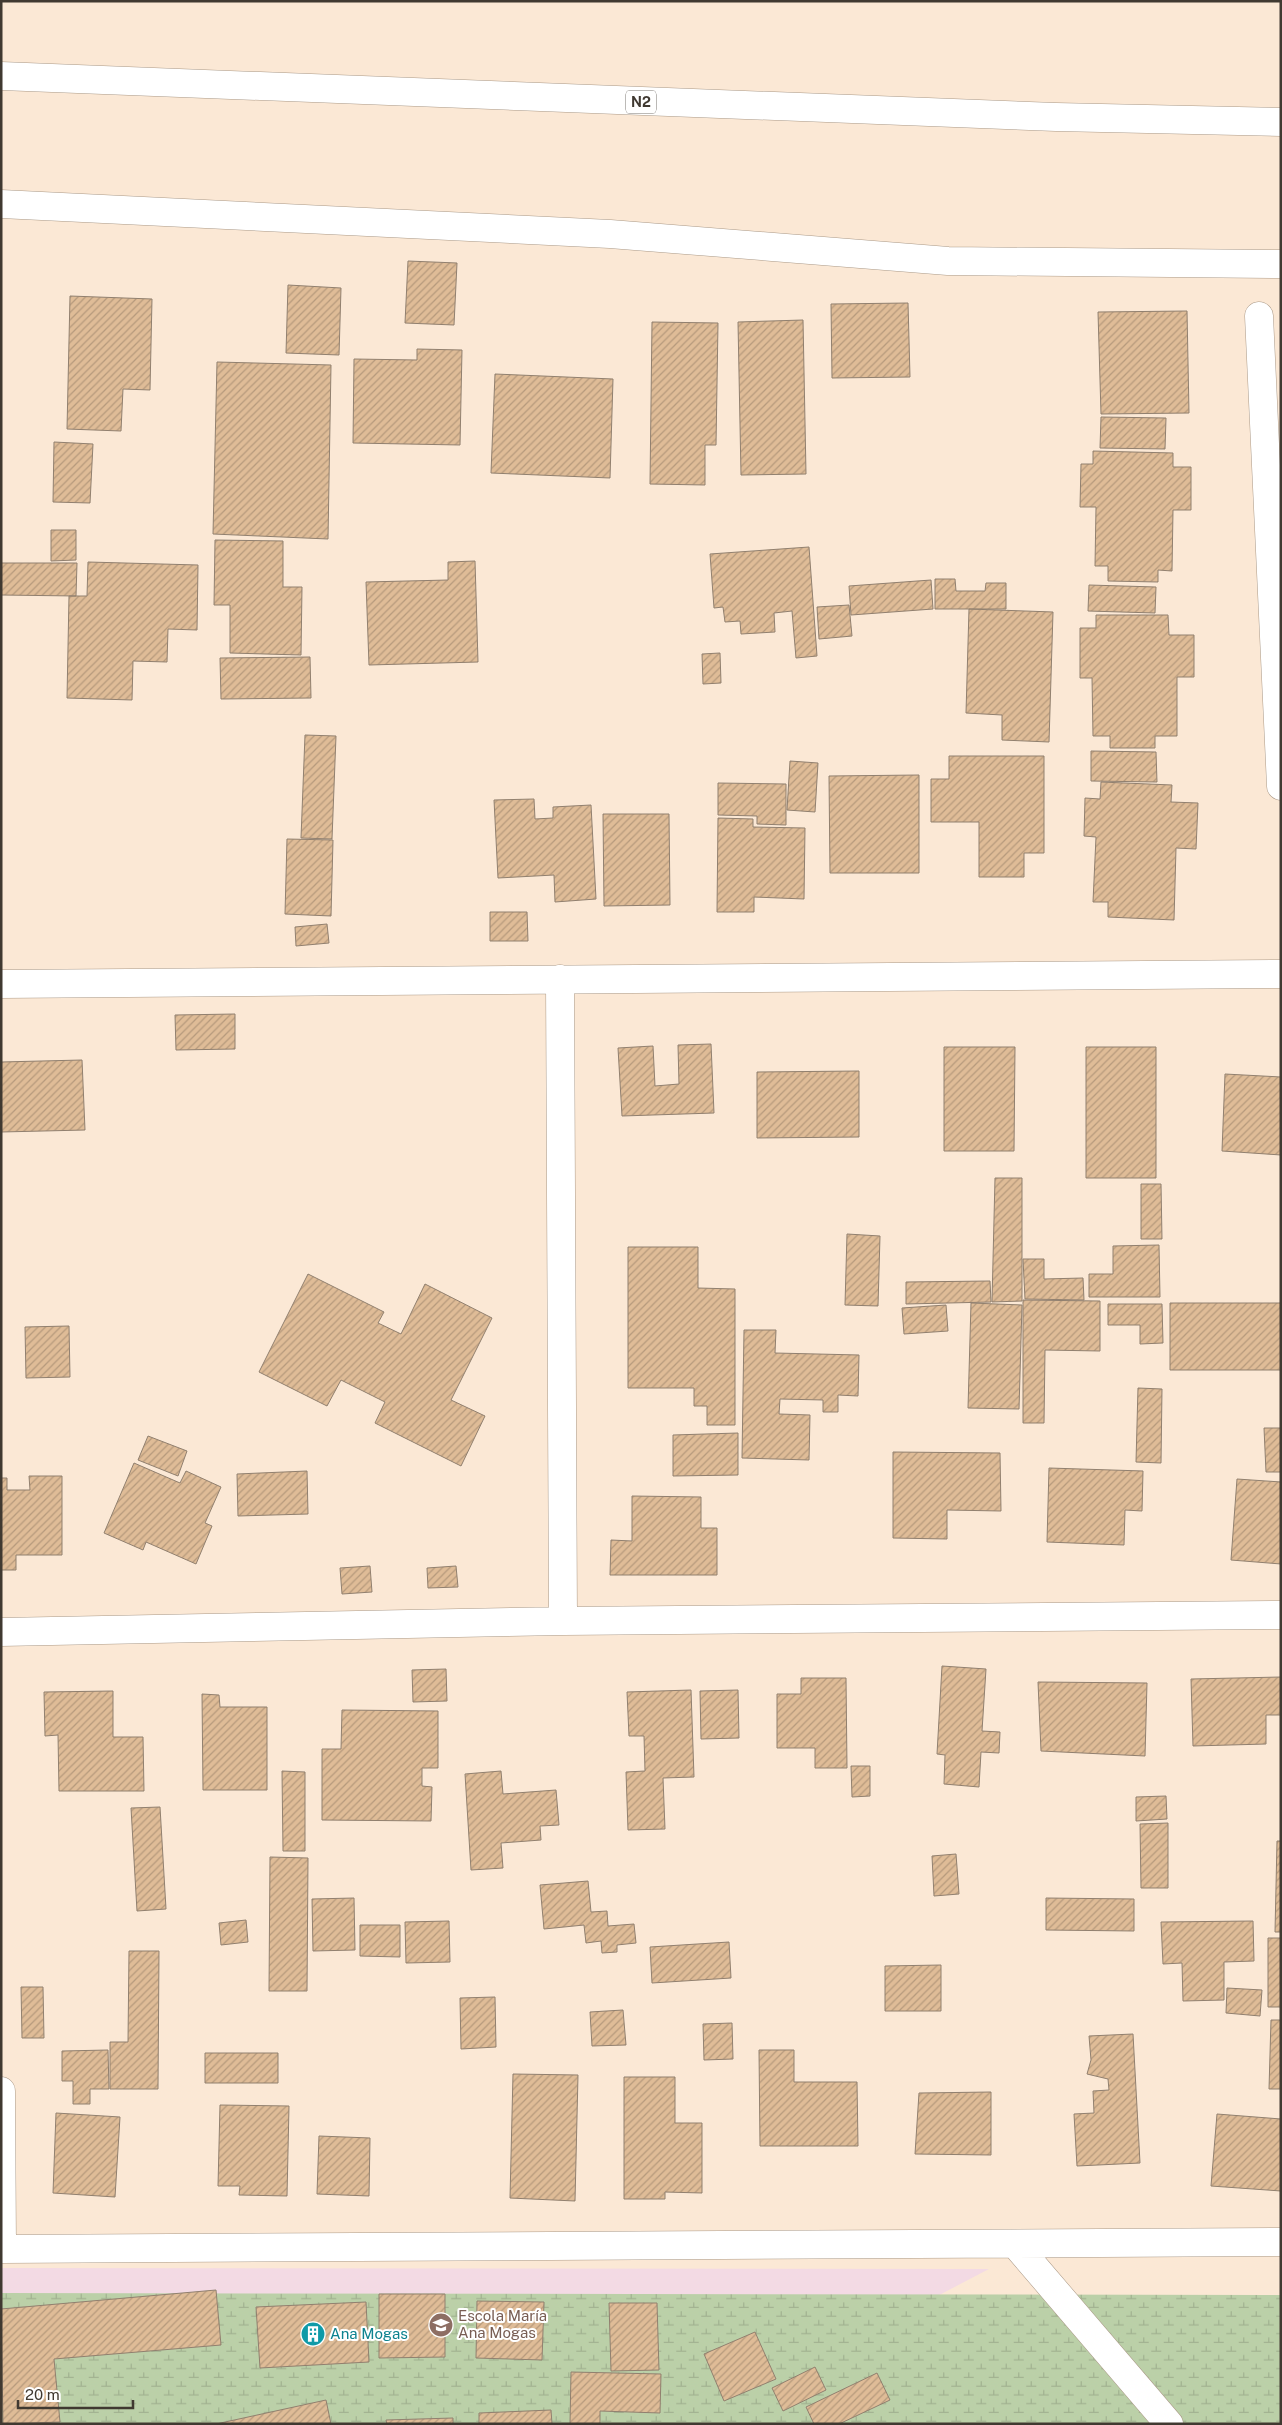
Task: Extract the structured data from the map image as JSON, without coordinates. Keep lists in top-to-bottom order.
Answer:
{
  "streets": {
    "street": ["N2"]
  },
  "places": {
    "school or university": ["Escola María Ana Mogas"],
    "building": ["Ana Mogas"]
  },
  "scale_bar": "20 m"
}
